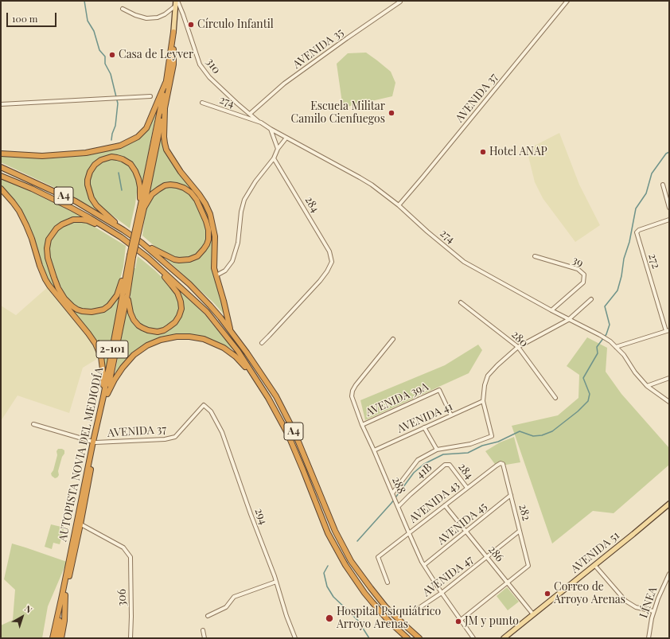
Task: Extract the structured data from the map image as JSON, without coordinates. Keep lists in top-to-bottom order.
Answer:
{
  "streets": {
    "highway": ["A4", "2-101", "AUTOPISTA NOVIA DEL MEDIODÍA"],
    "main road": ["AVENIDA 51"],
    "street": [
      "AVENIDA 35",
      "310",
      "AVENIDA 37",
      "274",
      "284",
      "272",
      "39",
      "280",
      "AVENIDA 39A",
      "AVENIDA 41",
      "41B",
      "288",
      "AVENIDA 43",
      "282",
      "294",
      "AVENIDA 45",
      "286",
      "AVENIDA 47",
      "306",
      "LÍNEA"
    ]
  },
  "crossings": [
    ["AVENIDA 35", "310"],
    ["310", "274"],
    ["310", "2-101"],
    ["AVENIDA 37", "274"],
    ["AVENIDA 37", "AUTOPISTA NOVIA DEL MEDIODÍA"],
    ["AVENIDA 37", "294"],
    ["274", "39"],
    ["284", "41B"],
    ["284", "AVENIDA 43"],
    ["2-101", "AUTOPISTA NOVIA DEL MEDIODÍA"],
    ["AVENIDA 39A", "AVENIDA 41"],
    ["AVENIDA 39A", "288"],
    ["AVENIDA 41", "288"],
    ["AUTOPISTA NOVIA DEL MEDIODÍA", "306"],
    ["41B", "288"],
    ["288", "AVENIDA 43"],
    ["288", "AVENIDA 45"],
    ["288", "AVENIDA 47"],
    ["AVENIDA 43", "282"],
    ["AVENIDA 43", "286"],
    ["282", "AVENIDA 45"],
    ["282", "286"],
    ["282", "AVENIDA 47"],
    ["AVENIDA 45", "286"],
    ["AVENIDA 51", "286"],
    ["286", "AVENIDA 47"]
  ],
  "places": [
    "Círculo Infantil",
    "Casa de Leyver",
    "Escuela Militar Camilo Cienfuegos",
    "Hotel ANAP",
    "Correo de Arroyo Arenas",
    "Hospital Psiquiátrico Arroyo Arenas",
    "JM y punto"
  ],
  "scale_bar": "100 m",
  "north": "top right"
}
